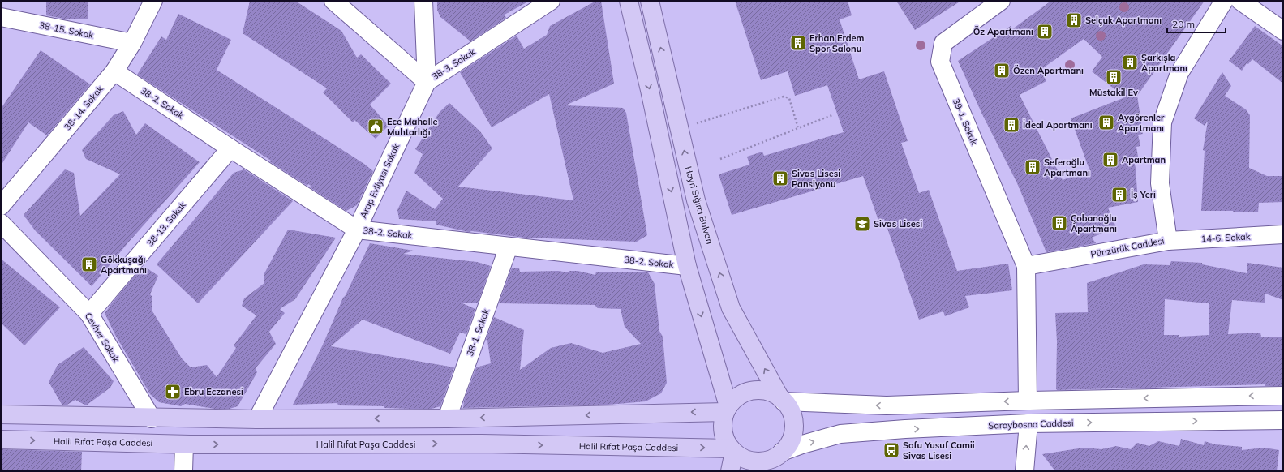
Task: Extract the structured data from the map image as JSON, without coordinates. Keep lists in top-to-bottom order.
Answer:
{
  "streets": {
    "main road": ["Hayri Sığırcı Bulvarı", "Halil Rıfat Paşa Caddesi"],
    "street": [
      "38-15. Sokak",
      "38-3. Sokak",
      "38-2. Sokak",
      "38-14. Sokak",
      "39-1. Sokak",
      "Arap Evliyası Sokak",
      "38-13. Sokak",
      "14-6. Sokak",
      "Pünzürük Caddesi",
      "38-1. Sokak",
      "Cevher Sokak",
      "Saraybosna Caddesi"
    ]
  },
  "crossings": [
    ["38-15. Sokak", "38-14. Sokak"],
    ["38-3. Sokak", "Arap Evliyası Sokak"],
    ["38-2. Sokak", "38-14. Sokak"],
    ["38-2. Sokak", "Arap Evliyası Sokak"],
    ["38-2. Sokak", "38-13. Sokak"],
    ["38-2. Sokak", "38-1. Sokak"],
    ["39-1. Sokak", "Pünzürük Caddesi"],
    ["Hayri Sığırcı Bulvarı", "Saraybosna Caddesi"],
    ["Hayri Sığırcı Bulvarı", "Halil Rıfat Paşa Caddesi"],
    ["38-13. Sokak", "Cevher Sokak"],
    ["14-6. Sokak", "Pünzürük Caddesi"],
    ["Saraybosna Caddesi", "Halil Rıfat Paşa Caddesi"]
  ],
  "places": {
    "building": [
      "Selçuk Apartmanı",
      "Öz Apartmanı",
      "Erhan Erdem Spor Salonu",
      "Şarkışla Apartmanı",
      "Özen Apartmanı",
      "Müstakil Ev",
      "Aygörenler Apartmanı",
      "İdeal Apartmanı",
      "Apartman",
      "Seferoğlu Apartmanı",
      "Sivas Lisesi Pansiyonu",
      "İş Yeri",
      "Çobanoğlu Apartmanı",
      "Gökkuşağı Apartmanı"
    ],
    "public building": ["Ece Mahalle Muhtarlığı"],
    "school or university": ["Sivas Lisesi"],
    "pharmacy": ["Ebru Eczanesi"],
    "bus stop": ["Sofu Yusuf Camii Sivas Lisesi"]
  },
  "scale_bar": "20 m"
}
